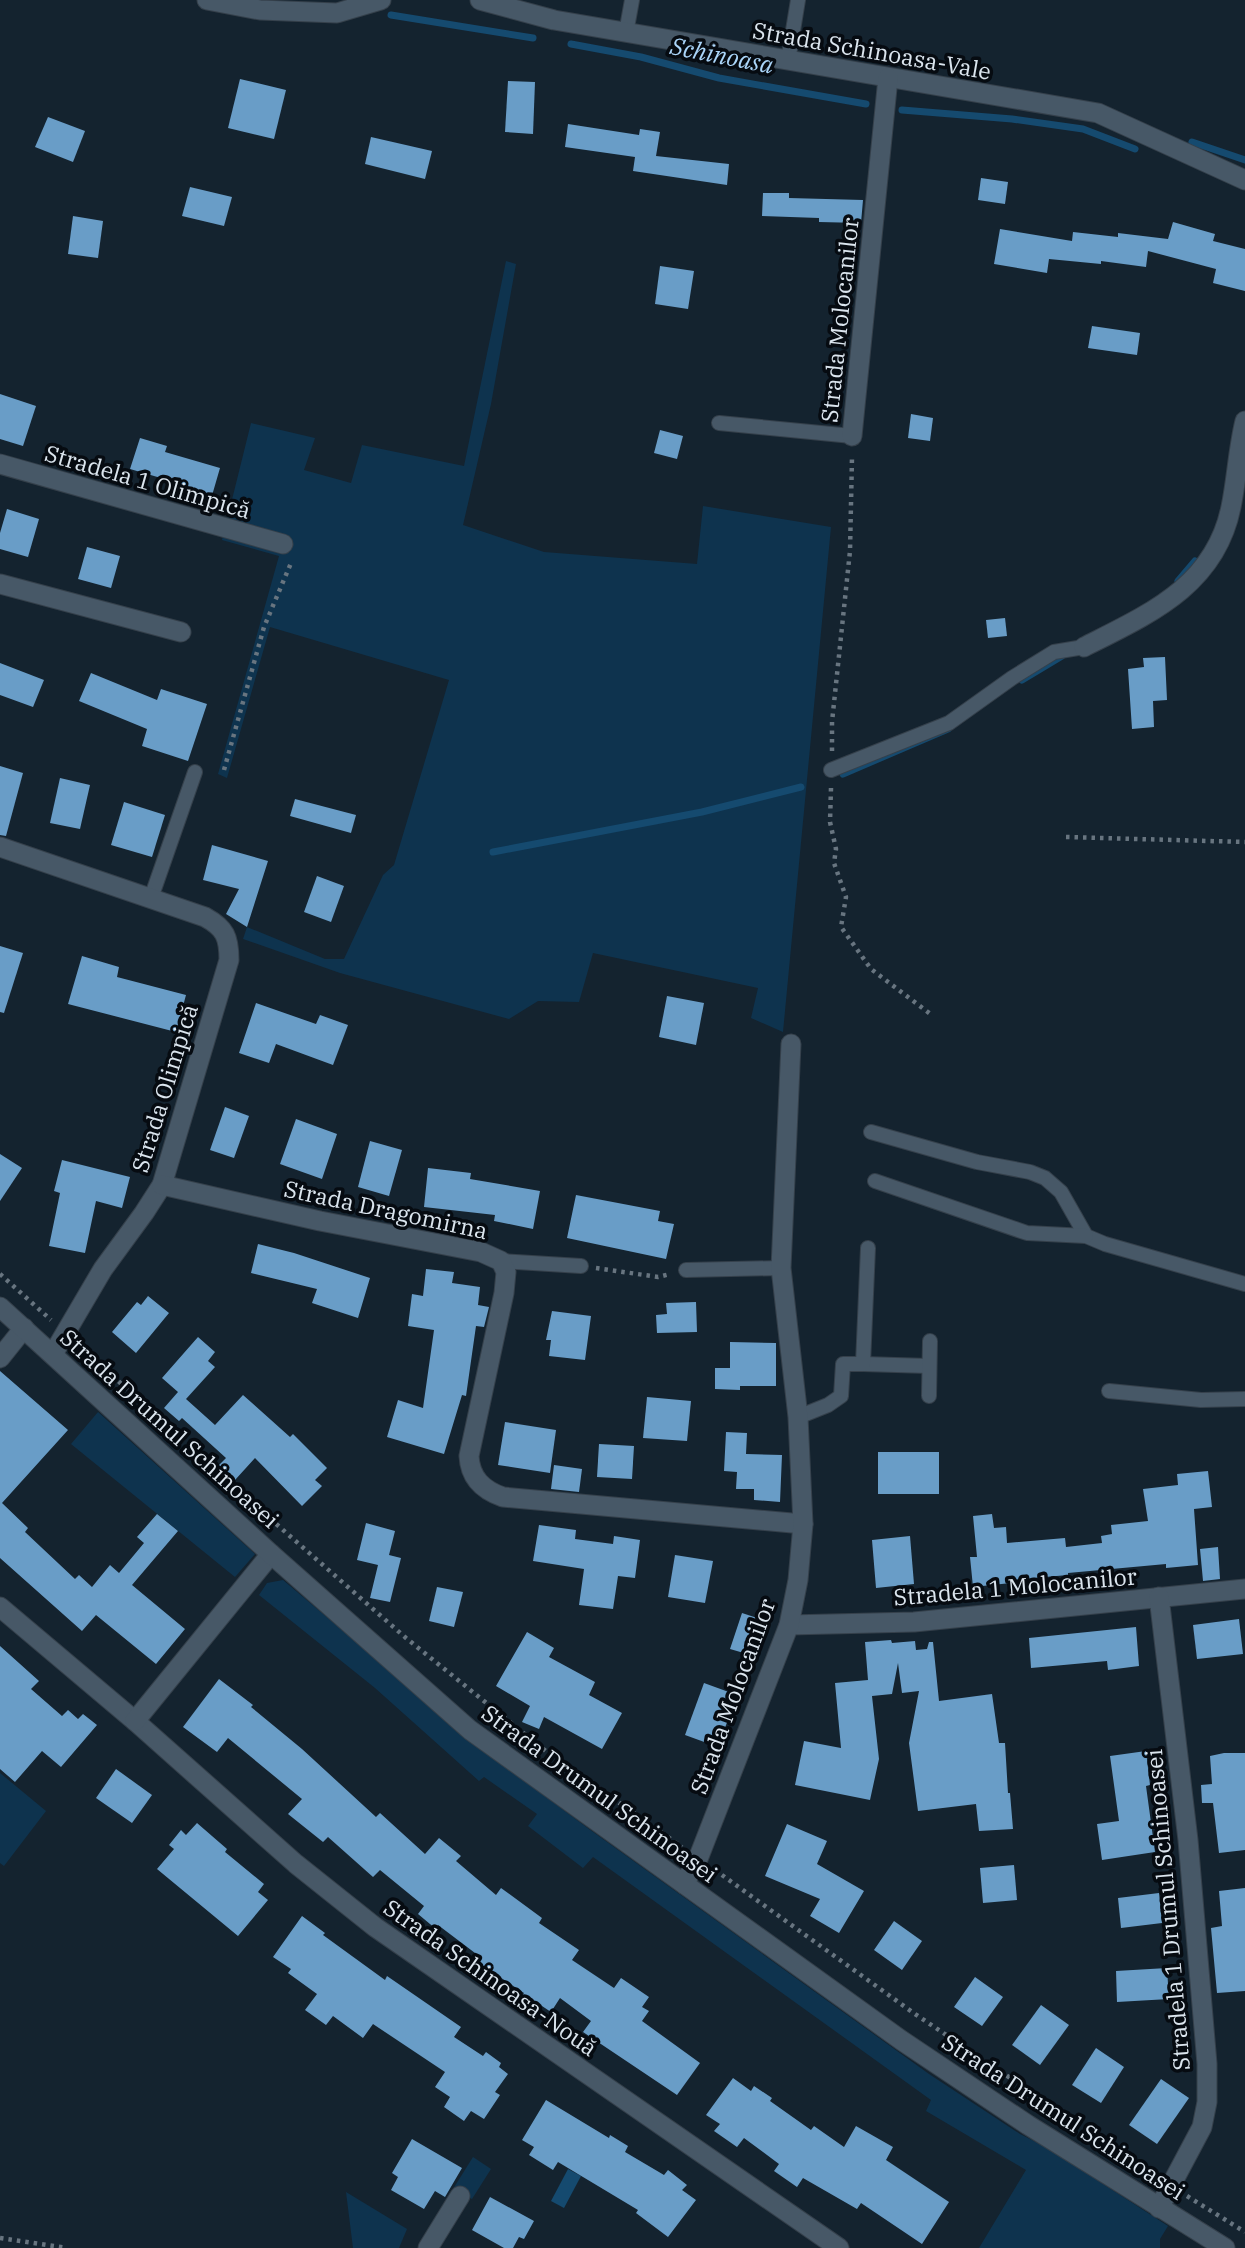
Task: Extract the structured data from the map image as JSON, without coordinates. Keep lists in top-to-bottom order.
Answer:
{
  "streets": {
    "street": [
      "Strada Schinoasa-Vale",
      "Strada Molocanilor",
      "Stradela 1 Olimpică",
      "Strada Olimpică",
      "Strada Dragomirna",
      "Strada Drumul Schinoasei",
      "Stradela 1 Molocanilor",
      "Stradela 1 Drumul Schinoasei",
      "Strada Schinoasa-Nouă"
    ]
  },
  "crossings": [
    ["Strada Schinoasa-Vale", "Strada Molocanilor"],
    ["Strada Molocanilor", "Strada Dragomirna"],
    ["Strada Molocanilor", "Strada Drumul Schinoasei"],
    ["Strada Molocanilor", "Stradela 1 Molocanilor"],
    ["Strada Olimpică", "Strada Dragomirna"],
    ["Strada Olimpică", "Strada Drumul Schinoasei"],
    ["Strada Drumul Schinoasei", "Stradela 1 Drumul Schinoasei"],
    ["Stradela 1 Molocanilor", "Stradela 1 Drumul Schinoasei"]
  ],
  "water": ["Schinoasa"]
}
